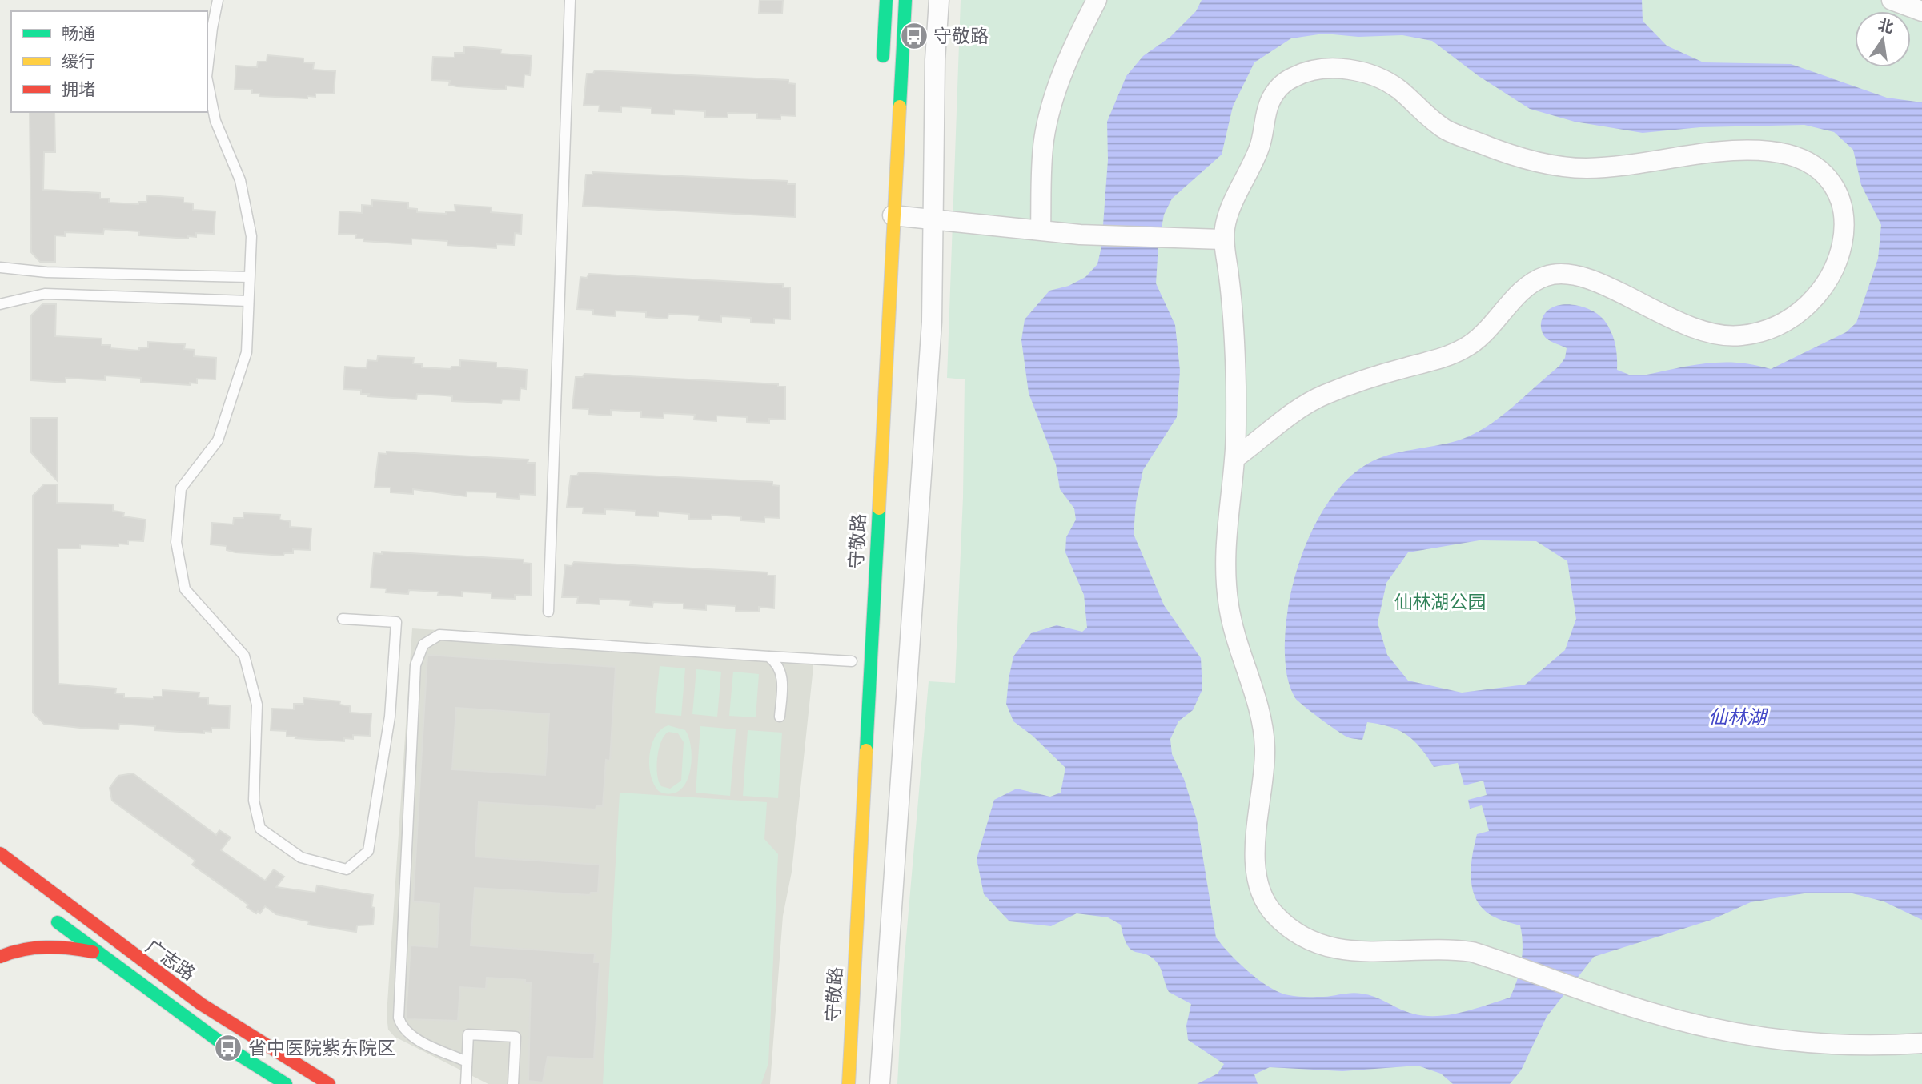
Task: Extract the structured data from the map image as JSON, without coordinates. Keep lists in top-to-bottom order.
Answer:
{
  "streets": {
    "main road": ["守敬路", "广志路"]
  },
  "water": ["仙林湖"],
  "parks": ["仙林湖公园"],
  "places": {
    "bus stop": ["守敬路", "省中医院紫东院区"]
  },
  "legend": ["畅通", "缓行", "拥堵"],
  "north": "top"
}
